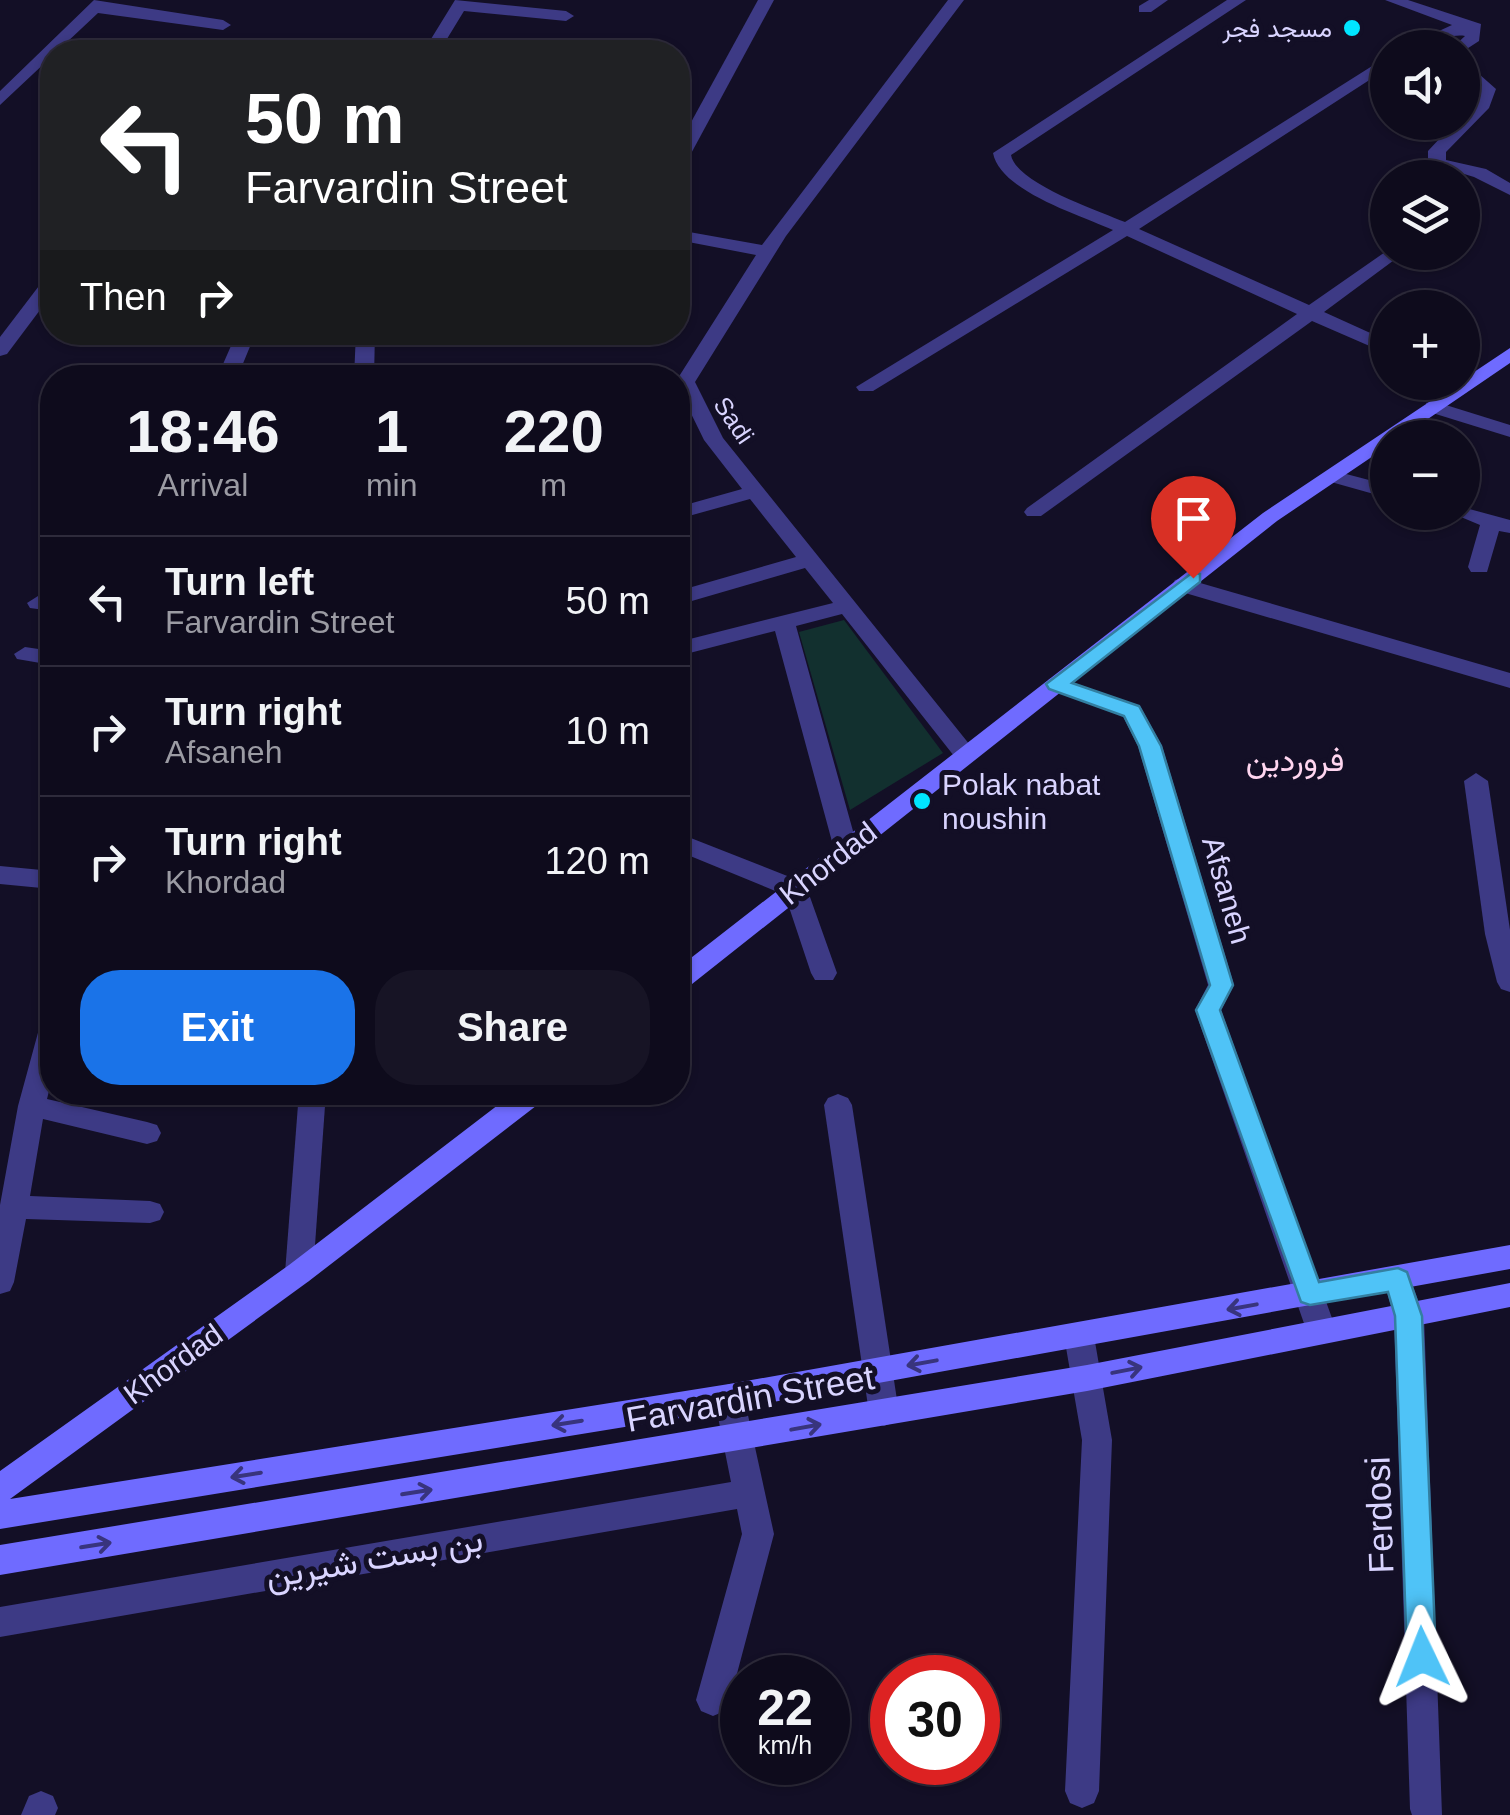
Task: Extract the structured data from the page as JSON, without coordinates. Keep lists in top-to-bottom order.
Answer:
{
  "streets": {
    "main road": ["Khordad", "Farvardin Street"],
    "street": [
      "Sadi",
      "Afsaneh",
      "Ferdosi",
      "بن بست شیرین"
    ]
  },
  "crossings": [
    ["Sadi", "Khordad"],
    ["Khordad", "Afsaneh"],
    ["Afsaneh", "Farvardin Street"],
    ["Farvardin Street", "Ferdosi"]
  ],
  "districts": ["فروردین"],
  "places": ["مسجد فجر", "Polak nabat noushin"],
  "page": {
    "map_buttons": ["+", "−"],
    "turn": ["50 m", "Farvardin Street"],
    "then": "Then",
    "eta": [
      "18:46",
      "Arrival",
      "1",
      "min",
      "220",
      "m"
    ],
    "list": [
      {
        "name": "Turn left",
        "note": "Farvardin Street",
        "value": "50 m"
      },
      {
        "name": "Turn right",
        "note": "Afsaneh",
        "value": "10 m"
      },
      {
        "name": "Turn right",
        "note": "Khordad",
        "value": "120 m"
      }
    ],
    "buttons": ["Exit", "Share"],
    "speed": "22 km/h",
    "limit": "30"
  }
}
